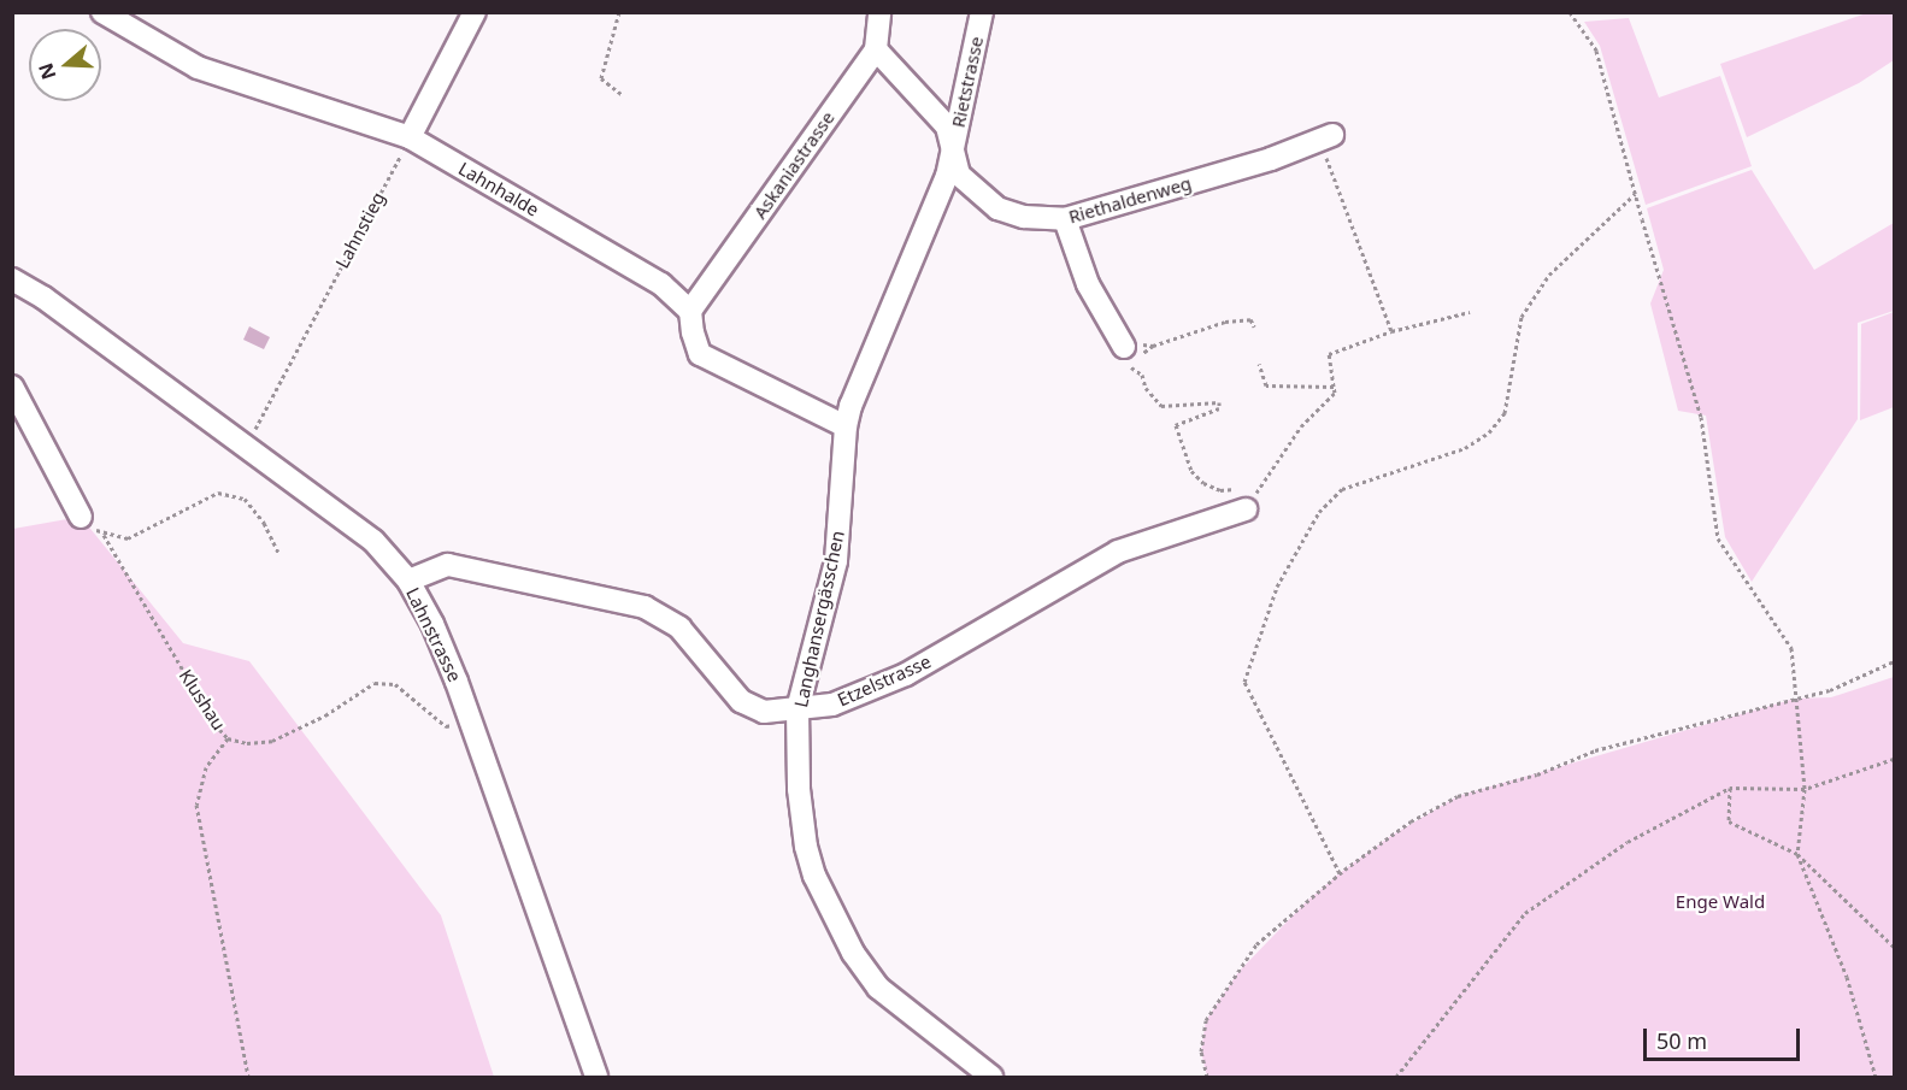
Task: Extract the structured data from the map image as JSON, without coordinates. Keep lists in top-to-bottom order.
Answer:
{
  "streets": {
    "street": [
      "Rietstrasse",
      "Askaniastrasse",
      "Lahnhalde",
      "Riethaldenweg",
      "Langhansergässchen",
      "Lahnstrasse",
      "Etzelstrasse"
    ],
    "path": ["Lahnstieg", "Klushau"]
  },
  "crossings": [
    ["Rietstrasse", "Riethaldenweg"],
    ["Rietstrasse", "Langhansergässchen"],
    ["Askaniastrasse", "Lahnhalde"],
    ["Askaniastrasse", "Riethaldenweg"],
    ["Lahnhalde", "Lahnstieg"],
    ["Riethaldenweg", "Langhansergässchen"],
    ["Lahnstieg", "Lahnstrasse"],
    ["Langhansergässchen", "Etzelstrasse"],
    ["Lahnstrasse", "Etzelstrasse"],
    ["Lahnstrasse", "Klushau"]
  ],
  "parks": ["Enge Wald"],
  "scale_bar": "50 m",
  "north": "left"
}
